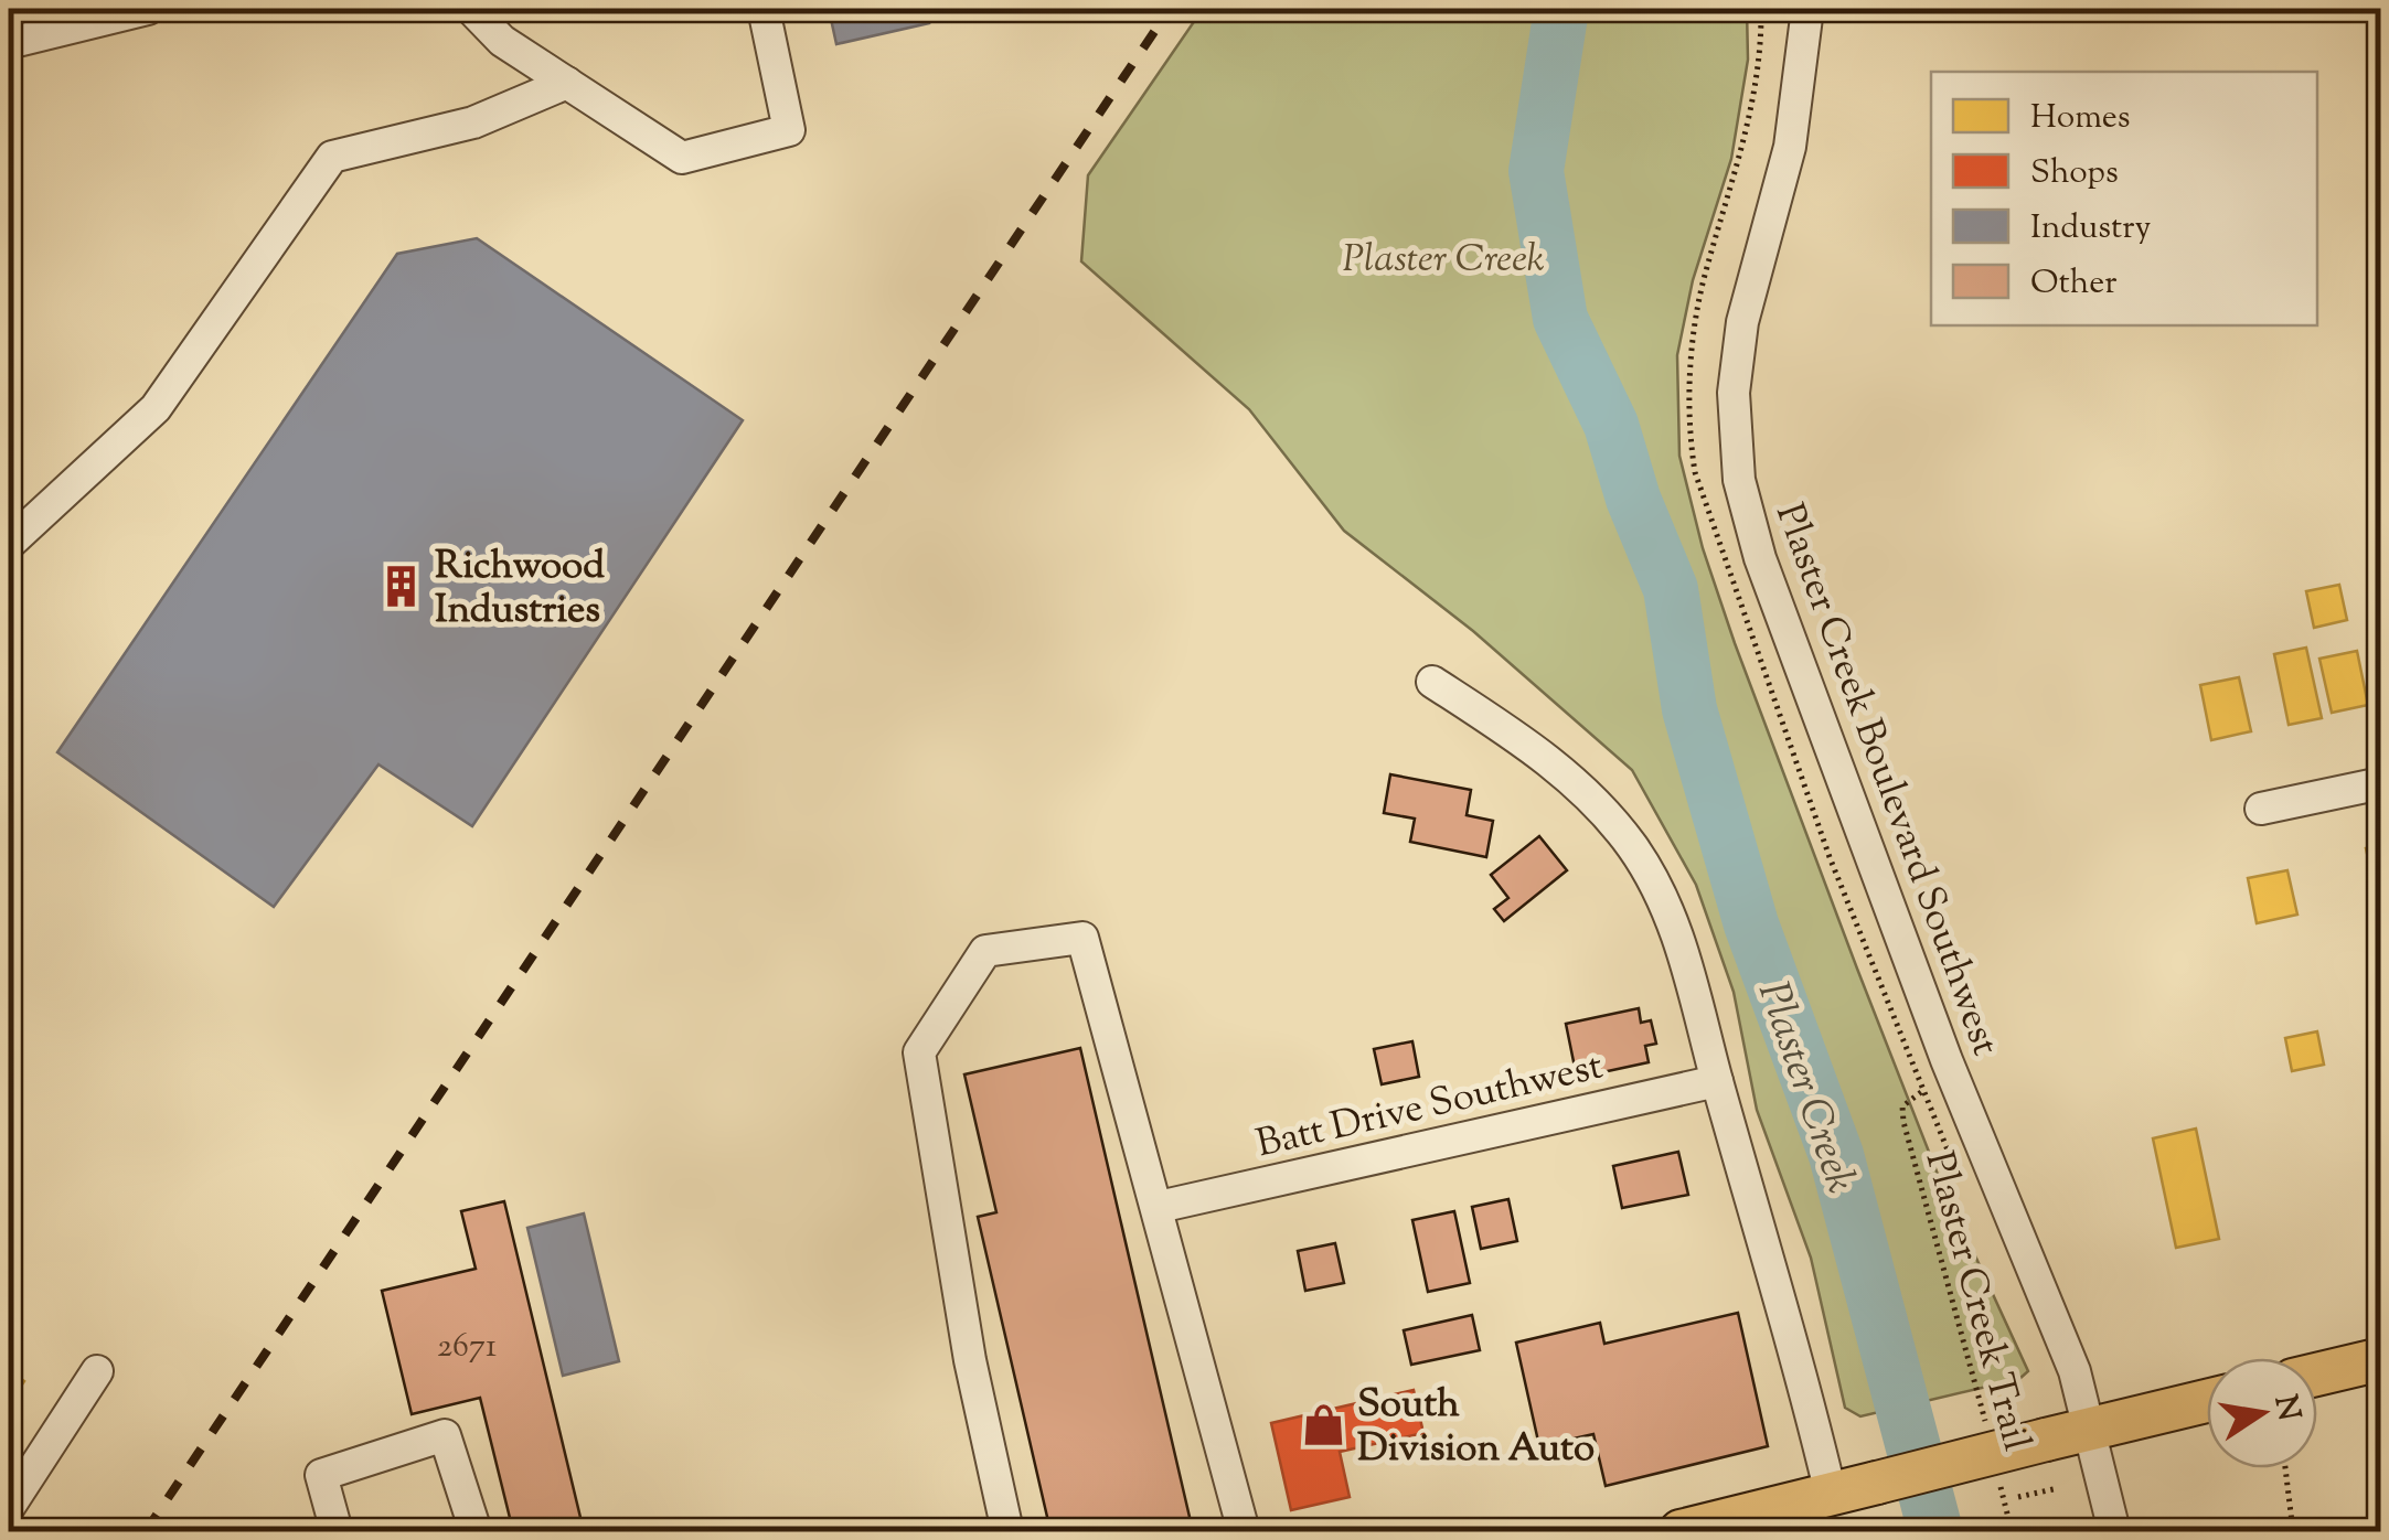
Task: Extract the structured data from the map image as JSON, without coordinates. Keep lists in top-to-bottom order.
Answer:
{
  "streets": {
    "street": ["Plaster Creek Boulevard Southwest", "Batt Drive Southwest"],
    "path": ["Plaster Creek Trail"]
  },
  "water": ["Plaster Creek"],
  "parks": ["Plaster Creek"],
  "places": {
    "building": ["Richwood Industries"],
    "shop": ["South Division Auto"]
  },
  "house_numbers": ["2671"],
  "legend": [
    "Homes",
    "Shops",
    "Industry",
    "Other"
  ],
  "north": "right"
}
